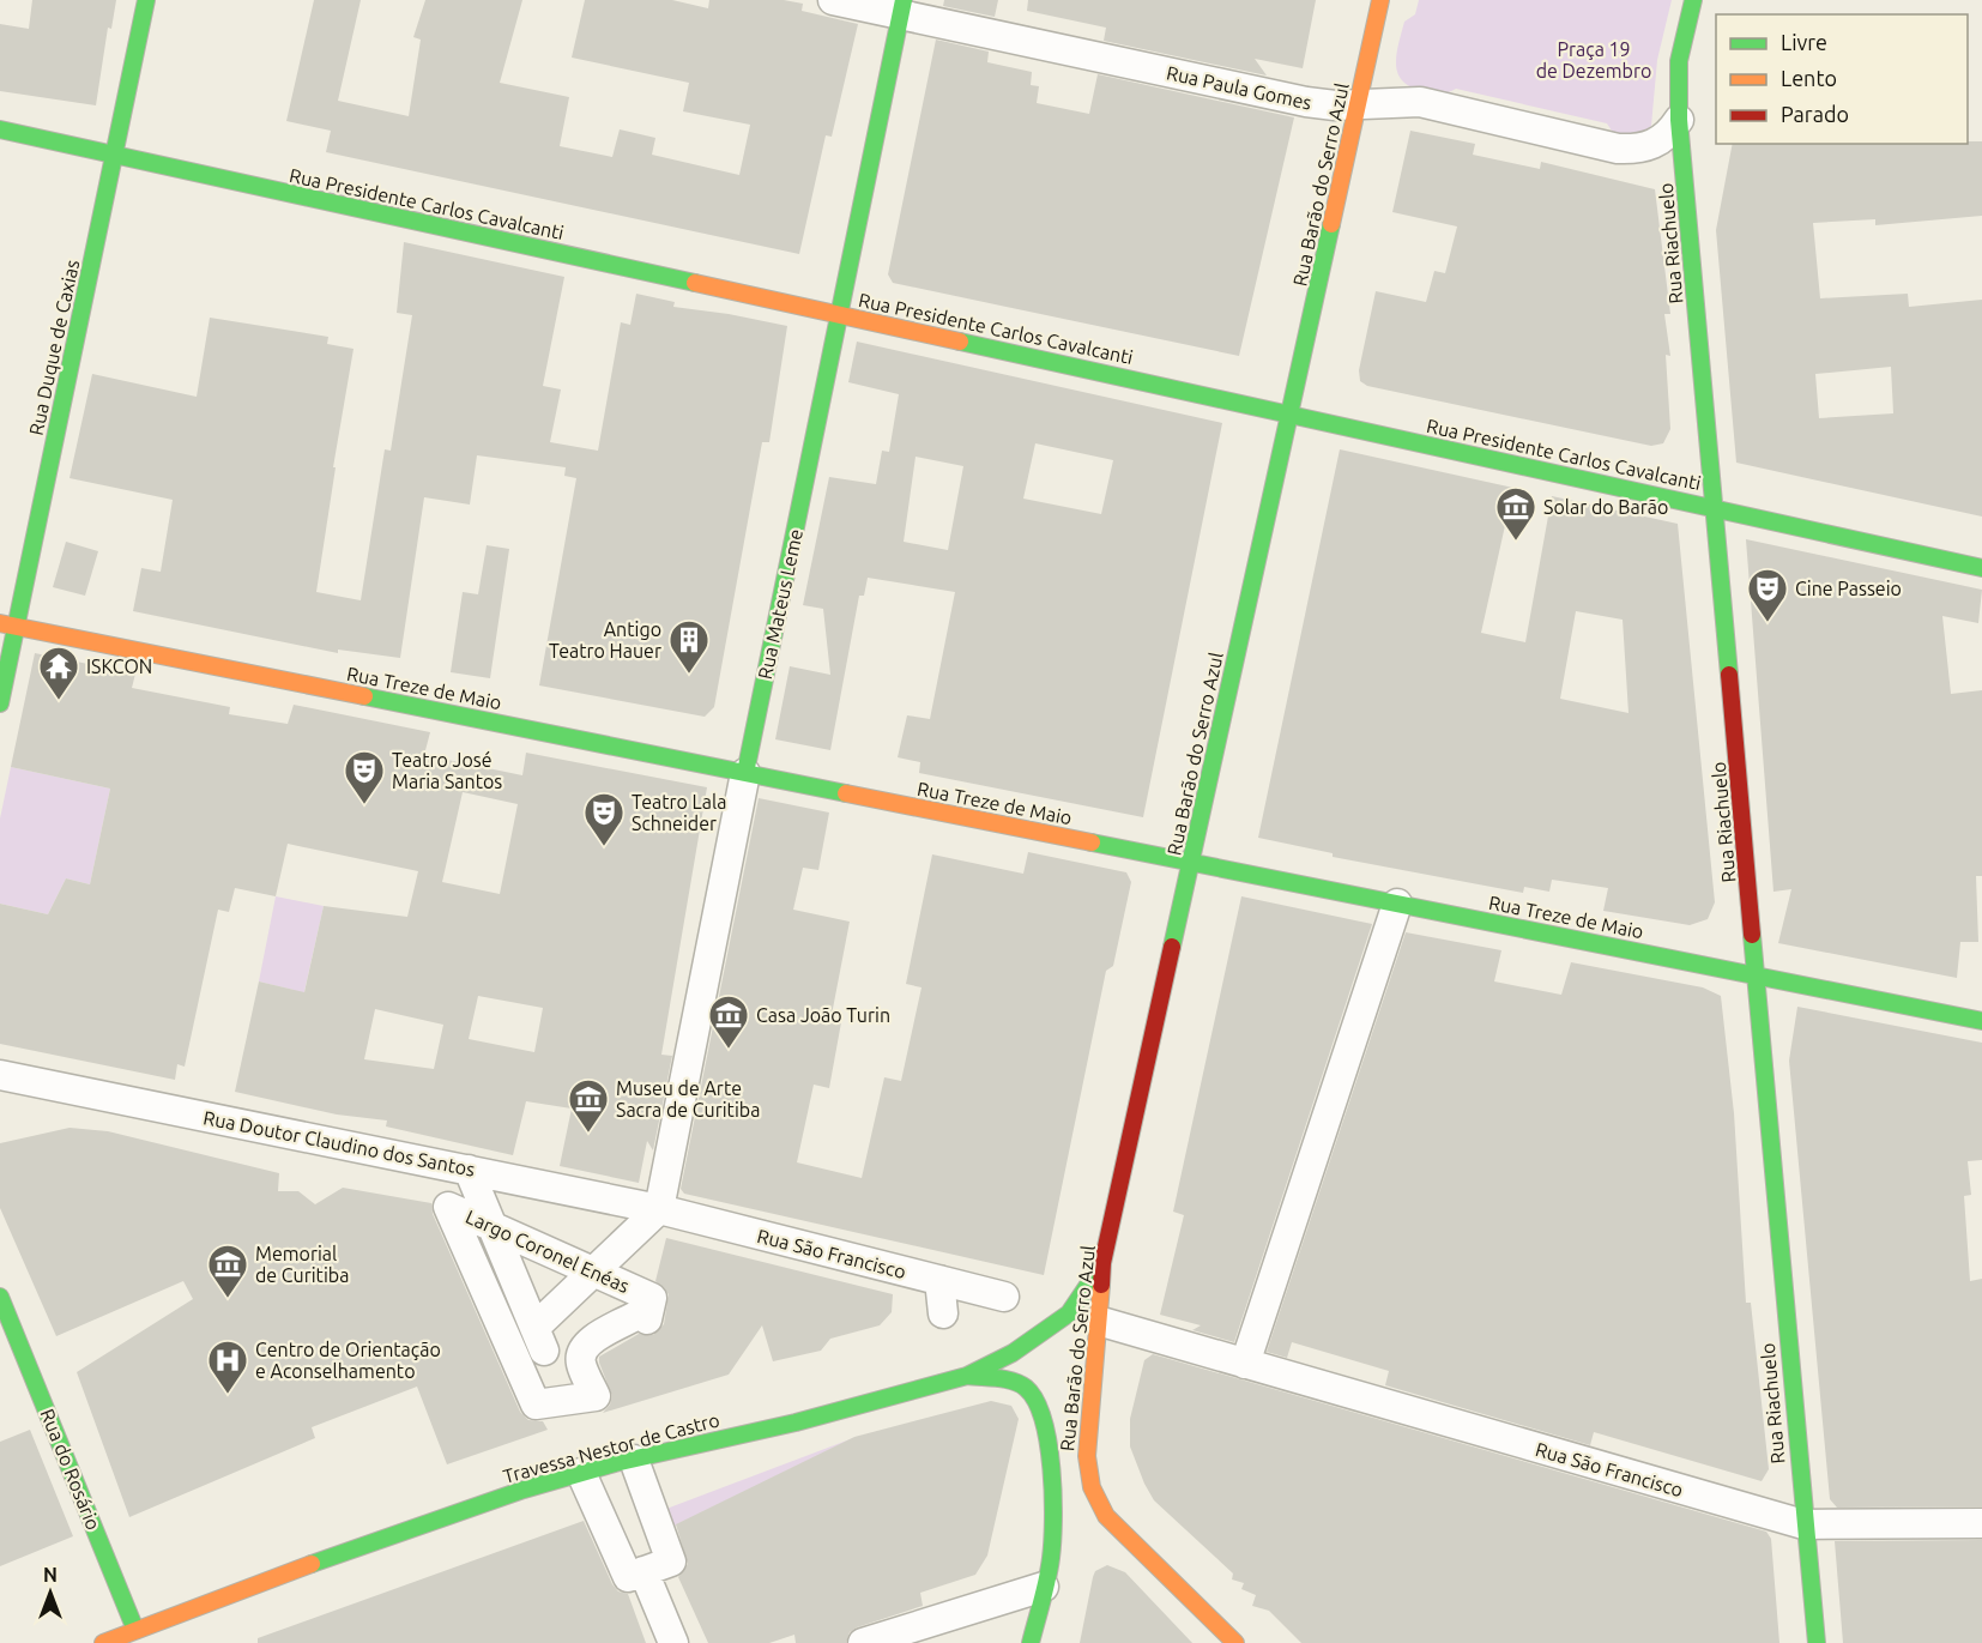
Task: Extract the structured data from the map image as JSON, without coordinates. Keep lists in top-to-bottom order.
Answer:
{
  "streets": {
    "main road": [
      "Rua Barão do Serro Azul",
      "Rua Presidente Carlos Cavalcanti",
      "Rua Riachuelo",
      "Rua Duque de Caxias",
      "Rua Mateus Leme",
      "Rua Treze de Maio",
      "Travessa Nestor de Castro",
      "Rua do Rosário"
    ],
    "street": [
      "Rua Paula Gomes",
      "Rua Doutor Claudino dos Santos",
      "Largo Coronel Enéas",
      "Rua São Francisco"
    ]
  },
  "crossings": [
    ["Rua Paula Gomes", "Rua Barão do Serro Azul"],
    ["Rua Paula Gomes", "Rua Riachuelo"],
    ["Rua Paula Gomes", "Rua Mateus Leme"],
    ["Rua Barão do Serro Azul", "Rua Presidente Carlos Cavalcanti"],
    ["Rua Barão do Serro Azul", "Rua Treze de Maio"],
    ["Rua Barão do Serro Azul", "Rua São Francisco"],
    ["Rua Barão do Serro Azul", "Travessa Nestor de Castro"],
    ["Rua Presidente Carlos Cavalcanti", "Rua Riachuelo"],
    ["Rua Presidente Carlos Cavalcanti", "Rua Duque de Caxias"],
    ["Rua Presidente Carlos Cavalcanti", "Rua Mateus Leme"],
    ["Rua Riachuelo", "Rua Treze de Maio"],
    ["Rua Riachuelo", "Rua São Francisco"],
    ["Rua Duque de Caxias", "Rua Treze de Maio"],
    ["Rua Mateus Leme", "Rua Treze de Maio"],
    ["Rua Mateus Leme", "Rua Doutor Claudino dos Santos"],
    ["Rua Mateus Leme", "Rua São Francisco"],
    ["Rua Doutor Claudino dos Santos", "Rua São Francisco"],
    ["Travessa Nestor de Castro", "Rua do Rosário"]
  ],
  "parks": ["Praça 19 de Dezembro"],
  "places": {
    "museum": [
      "Solar do Barão",
      "Casa João Turin",
      "Museu de Arte Sacra de Curitiba",
      "Memorial de Curitiba"
    ],
    "theatre": ["Cine Passeio", "Teatro José Maria Santos", "Teatro Lala Schneider"],
    "building": ["Antigo Teatro Hauer"],
    "temple": ["ISKCON"],
    "hospital": ["Centro de Orientação e Aconselhamento"]
  },
  "legend": ["Livre", "Lento", "Parado"],
  "north": "top"
}
